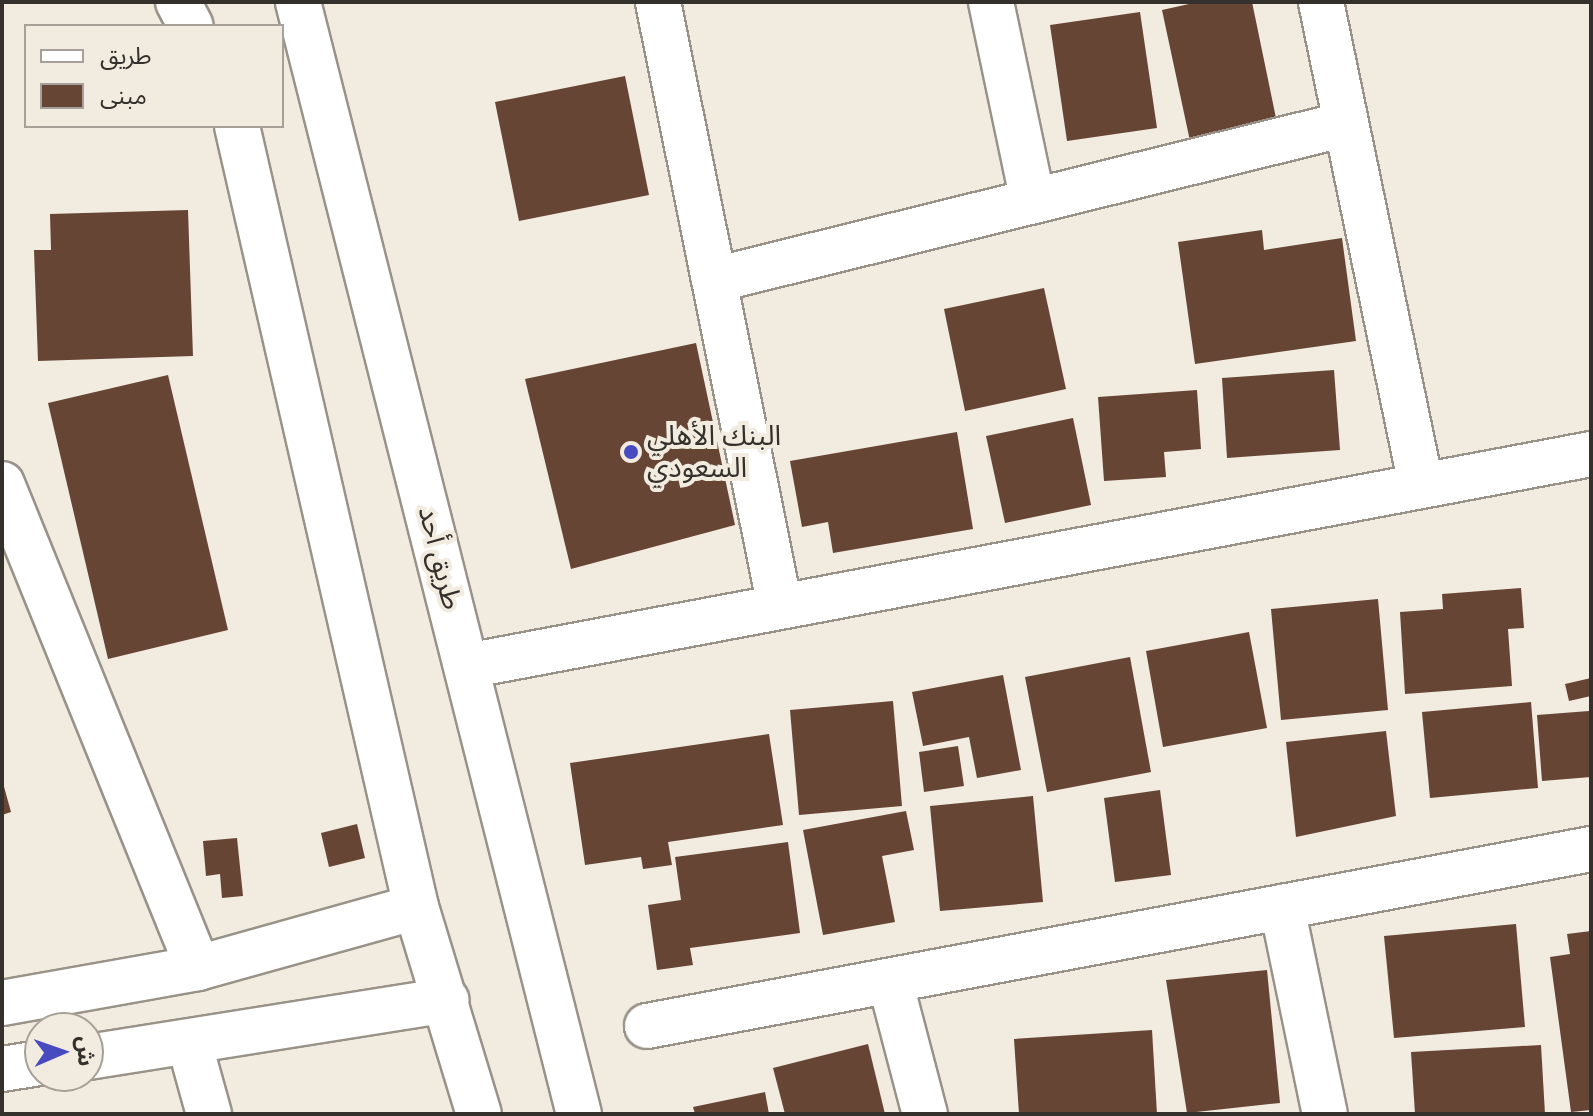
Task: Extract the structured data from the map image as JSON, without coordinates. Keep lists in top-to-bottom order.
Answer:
{
  "streets": {
    "street": ["طريق أحد"]
  },
  "places": ["البنك الأهلي السعودي"],
  "legend": ["طريق", "مبنى"],
  "north": "right"
}
